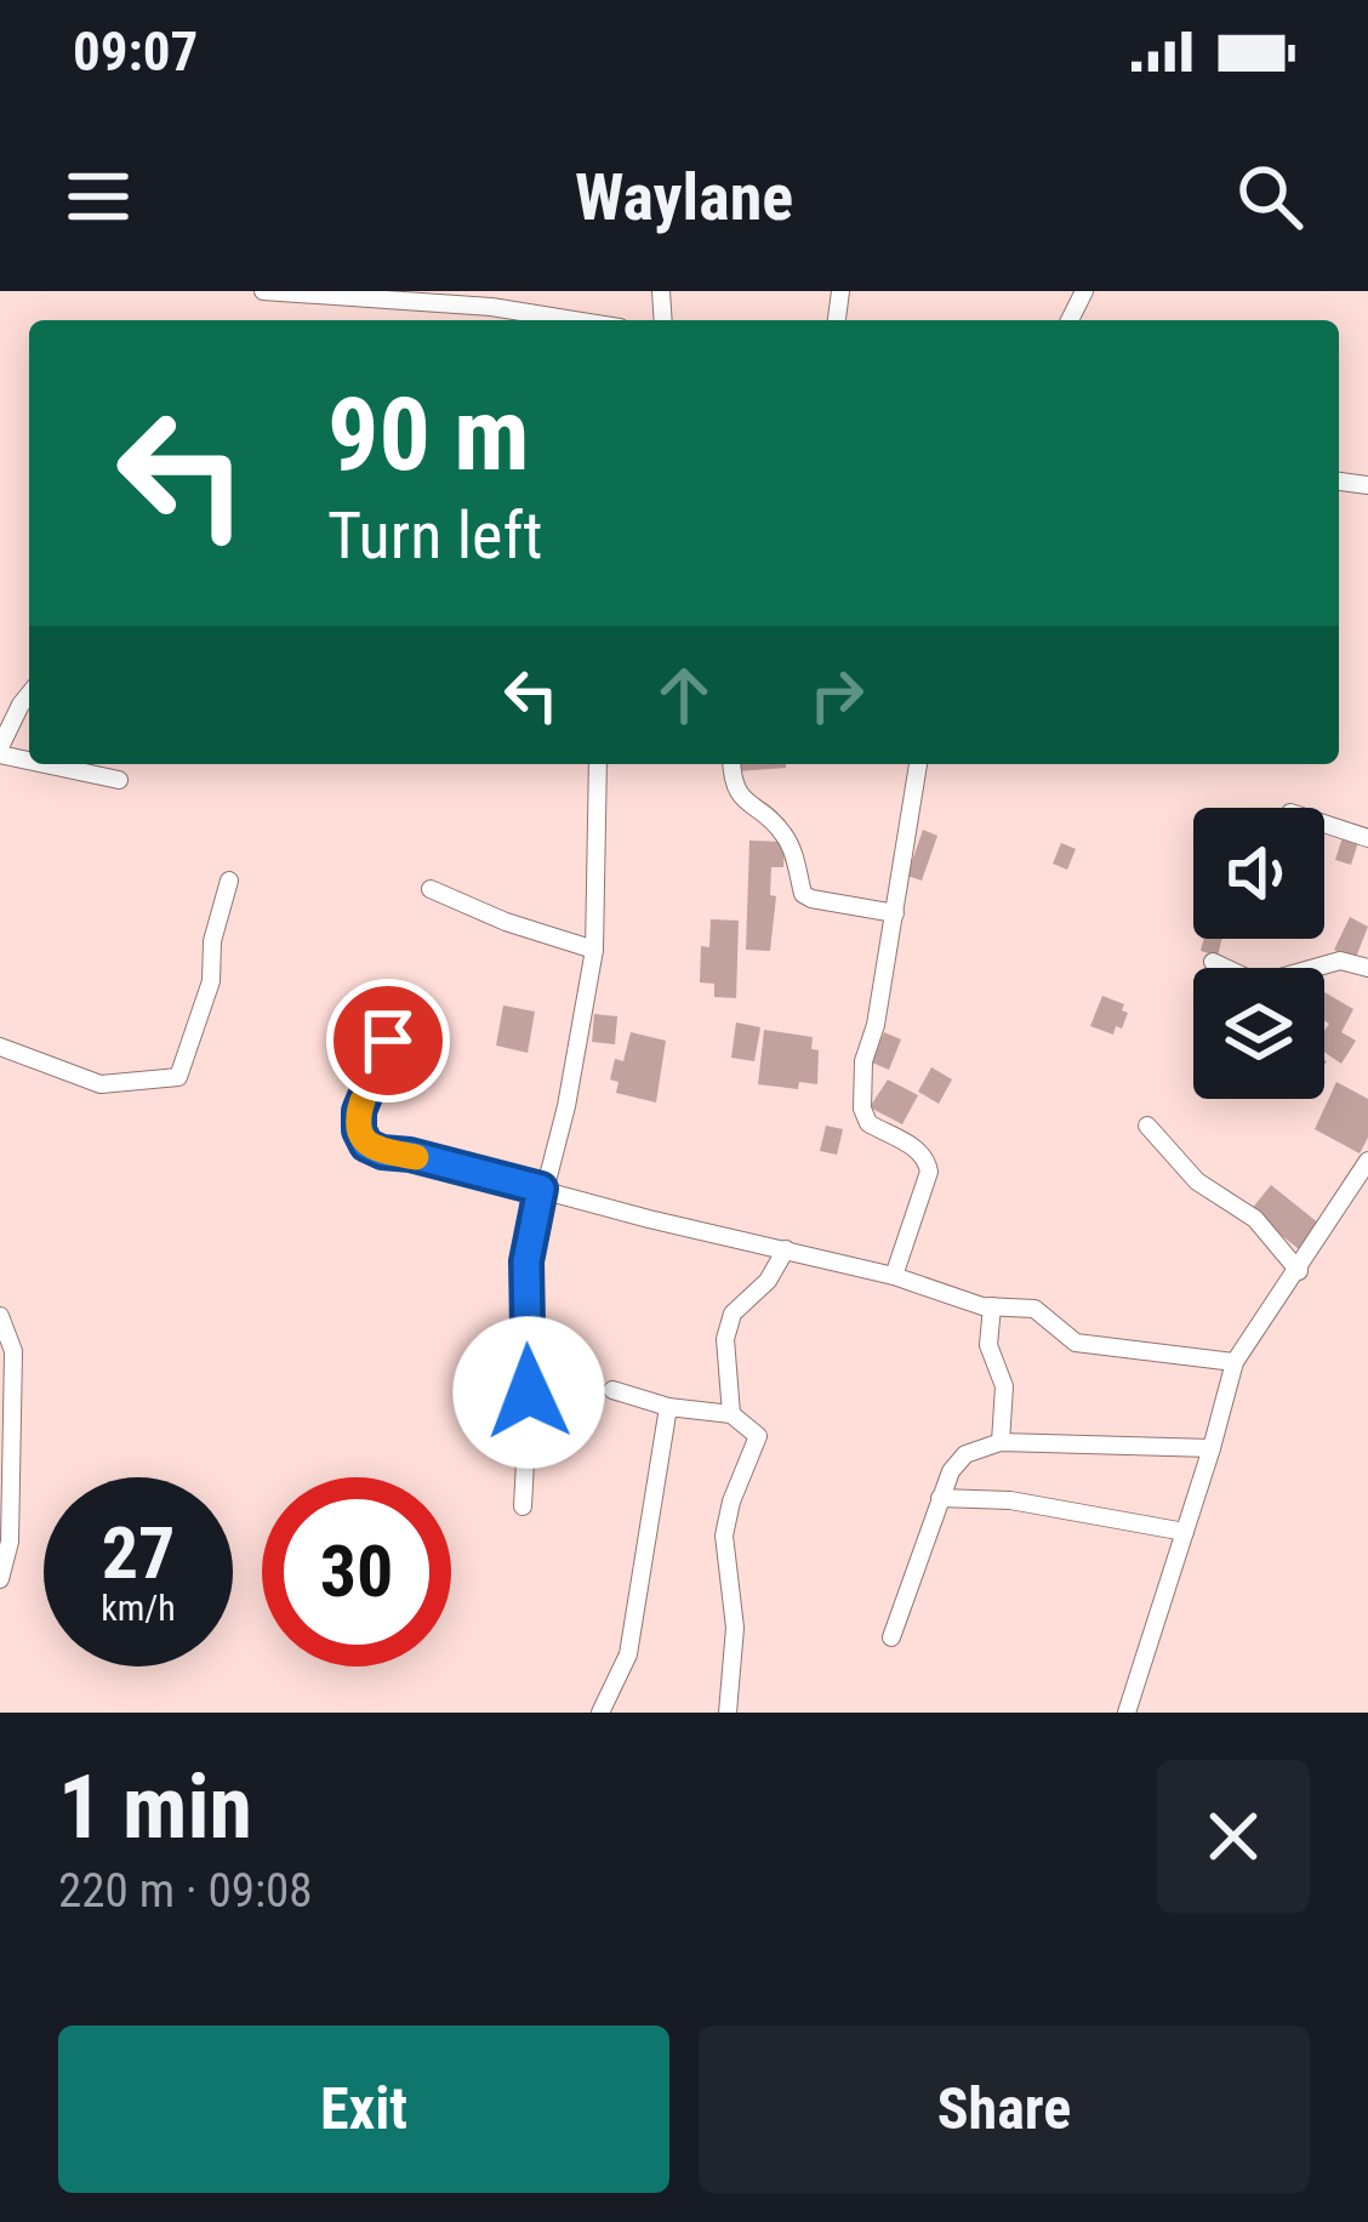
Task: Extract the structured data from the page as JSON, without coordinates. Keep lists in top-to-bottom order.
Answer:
{
  "page": {
    "status": "09:07",
    "header": "Waylane",
    "turn": ["90 m", "Turn left"],
    "speed": "27 km/h",
    "limit": "30",
    "heading": ["1 min", "220 m · 09:08"],
    "buttons": ["Exit", "Share"]
  }
}
